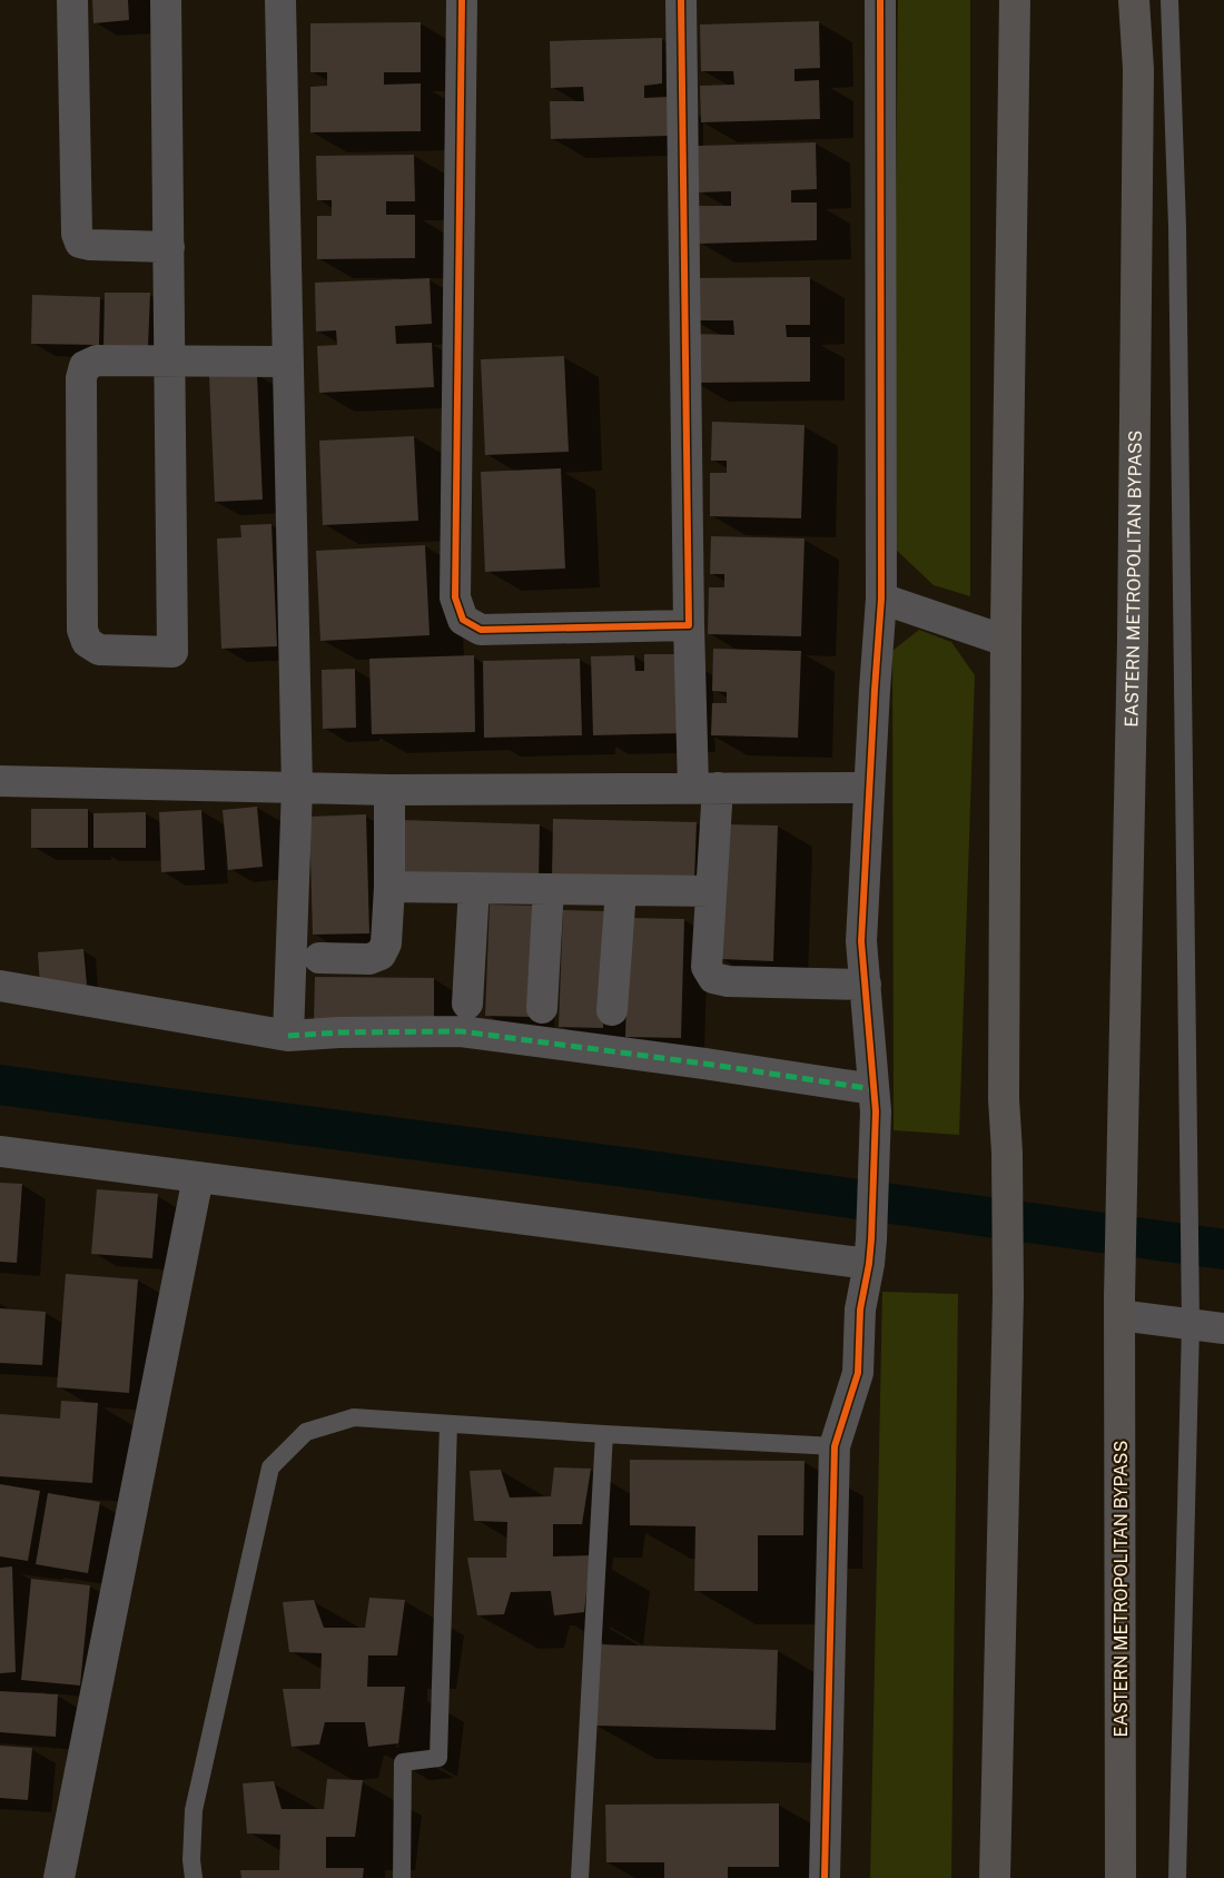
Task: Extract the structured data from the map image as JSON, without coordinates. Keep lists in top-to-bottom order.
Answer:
{
  "streets": {
    "main road": ["EASTERN METROPOLITAN BYPASS"]
  }
}
